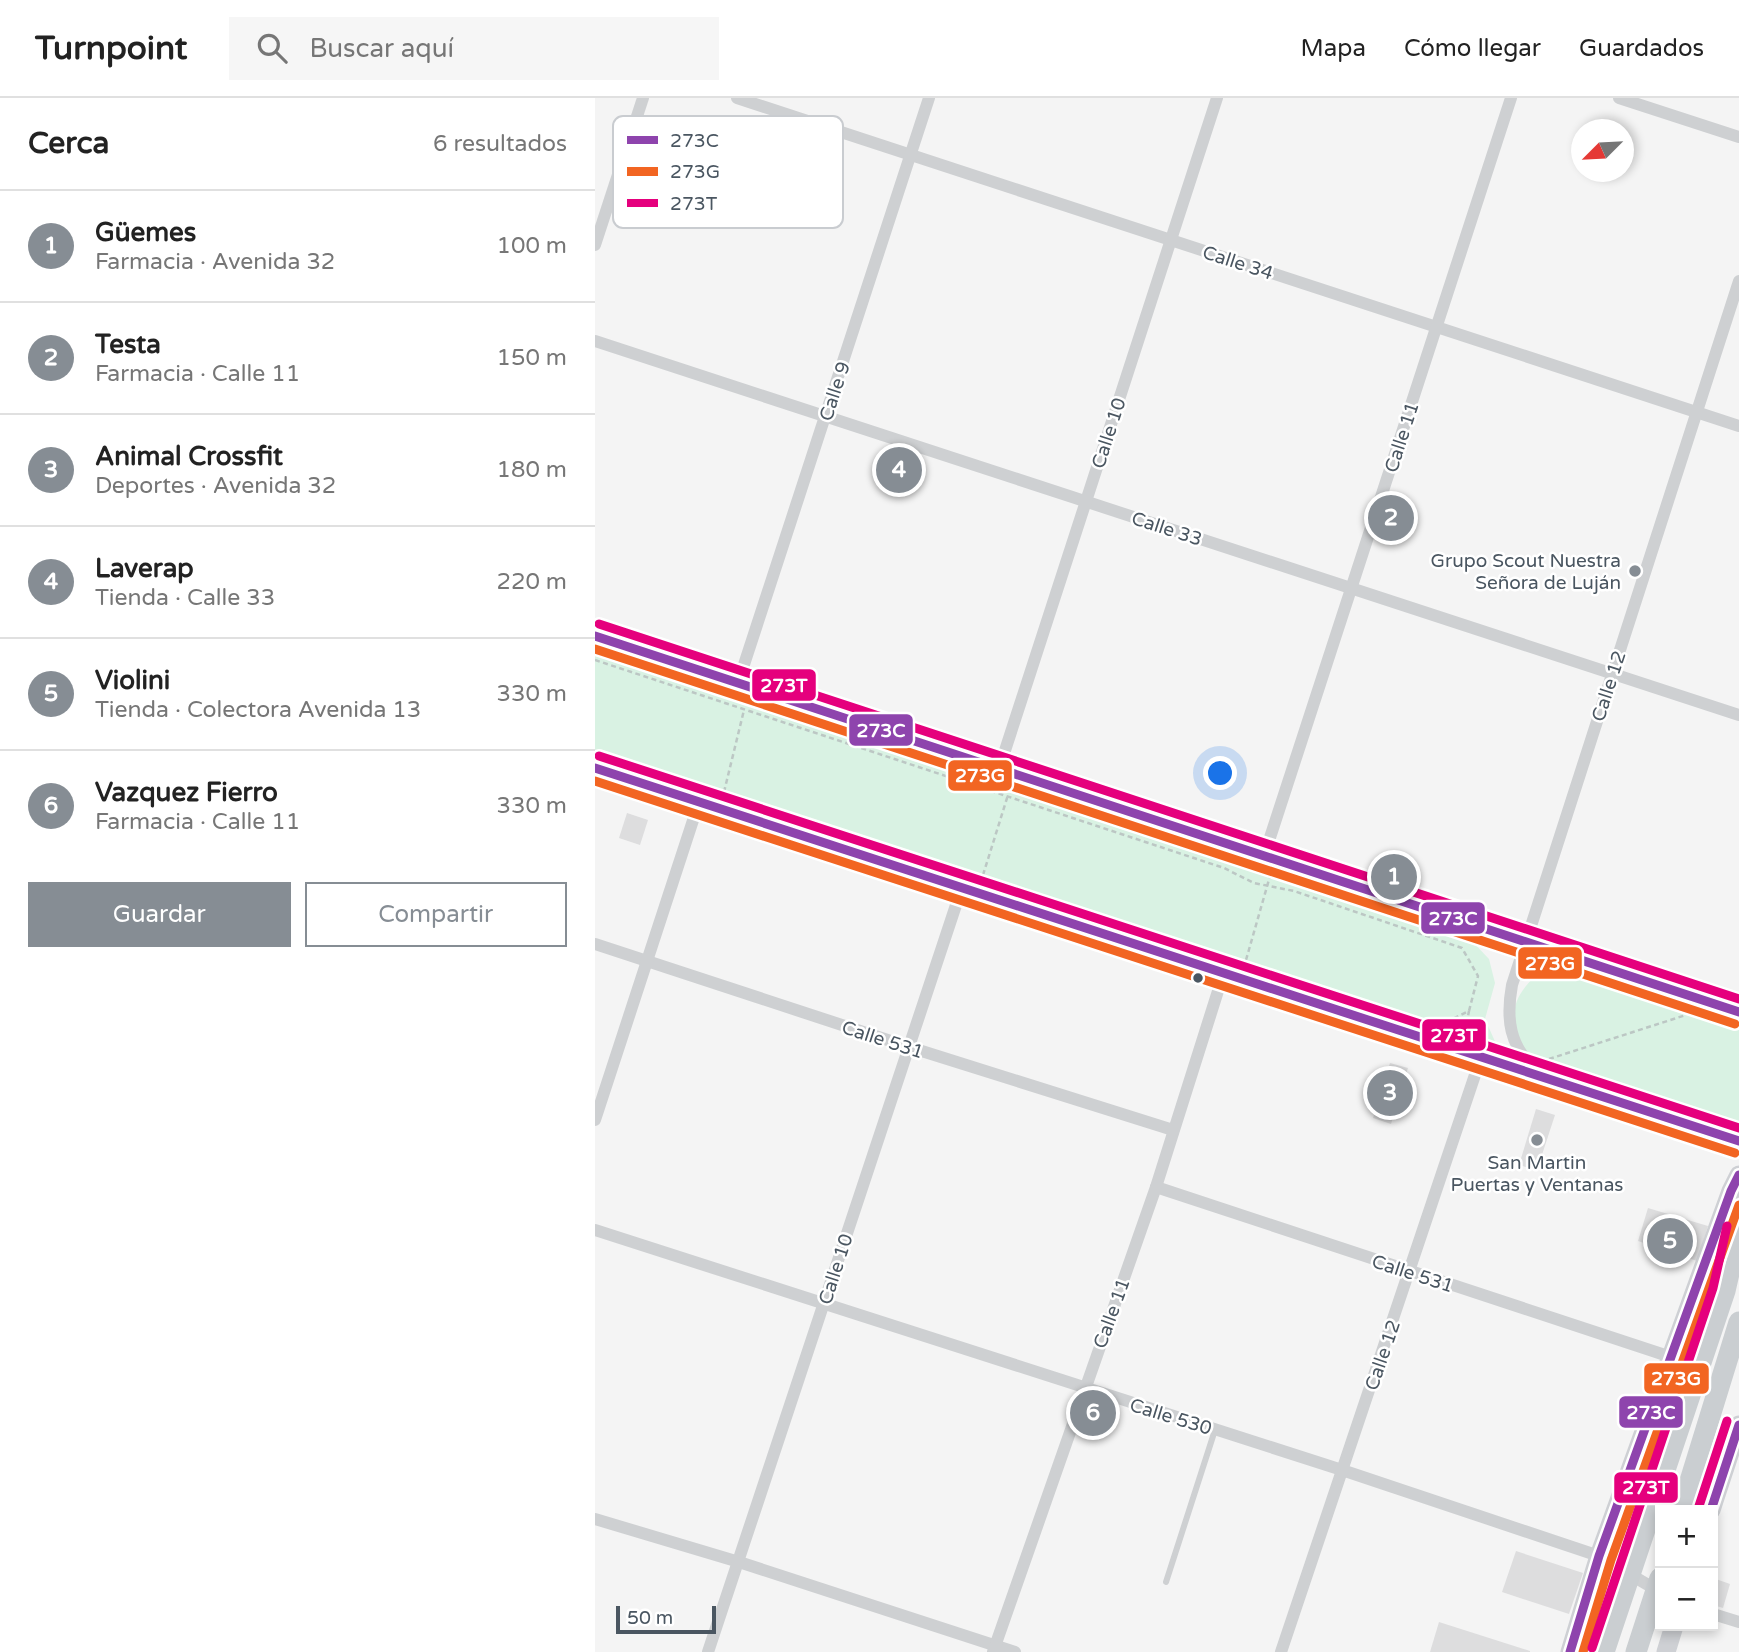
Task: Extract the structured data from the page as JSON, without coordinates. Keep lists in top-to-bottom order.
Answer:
{
  "streets": {
    "street": [
      "Calle 34",
      "Calle 9",
      "Calle 10",
      "Calle 11",
      "Calle 33",
      "Calle 12",
      "Calle 531",
      "Calle 530"
    ]
  },
  "crossings": [
    ["Calle 34", "Calle 9"],
    ["Calle 34", "Calle 10"],
    ["Calle 34", "Calle 11"],
    ["Calle 34", "Calle 12"],
    ["Calle 9", "Calle 33"],
    ["Calle 10", "Calle 33"],
    ["Calle 10", "Calle 531"],
    ["Calle 10", "Calle 530"],
    ["Calle 11", "Calle 33"],
    ["Calle 11", "Calle 531"],
    ["Calle 11", "Calle 530"],
    ["Calle 33", "Calle 12"],
    ["Calle 12", "Calle 531"],
    ["Calle 12", "Calle 530"]
  ],
  "places": ["Grupo Scout Nuestra Señora de Luján", "San Martin Puertas y Ventanas"],
  "lines": ["transit line 273T", "transit line 273C", "transit line 273G"],
  "legend": ["273C", "273G", "273T"],
  "scale_bar": "50 m",
  "north": "bottom left",
  "page": {
    "header": "Turnpoint",
    "search": "Buscar aquí",
    "nav": ["Mapa", "Cómo llegar", "Guardados"],
    "heading": ["Cerca", "6 resultados"],
    "list": [
      {
        "mark": "1",
        "name": "Güemes",
        "note": "Farmacia · Avenida 32",
        "value": "100 m"
      },
      {
        "mark": "2",
        "name": "Testa",
        "note": "Farmacia · Calle 11",
        "value": "150 m"
      },
      {
        "mark": "3",
        "name": "Animal Crossfit",
        "note": "Deportes · Avenida 32",
        "value": "180 m"
      },
      {
        "mark": "4",
        "name": "Laverap",
        "note": "Tienda · Calle 33",
        "value": "220 m"
      },
      {
        "mark": "5",
        "name": "Violini",
        "note": "Tienda · Colectora Avenida 13",
        "value": "330 m"
      },
      {
        "mark": "6",
        "name": "Vazquez Fierro",
        "note": "Farmacia · Calle 11",
        "value": "330 m"
      }
    ],
    "pins": [
      "4",
      "2",
      "1",
      "3",
      "5",
      "6"
    ],
    "buttons": ["Guardar", "Compartir"],
    "map_buttons": ["+", "−"],
    "scale": "50 m"
  }
}
